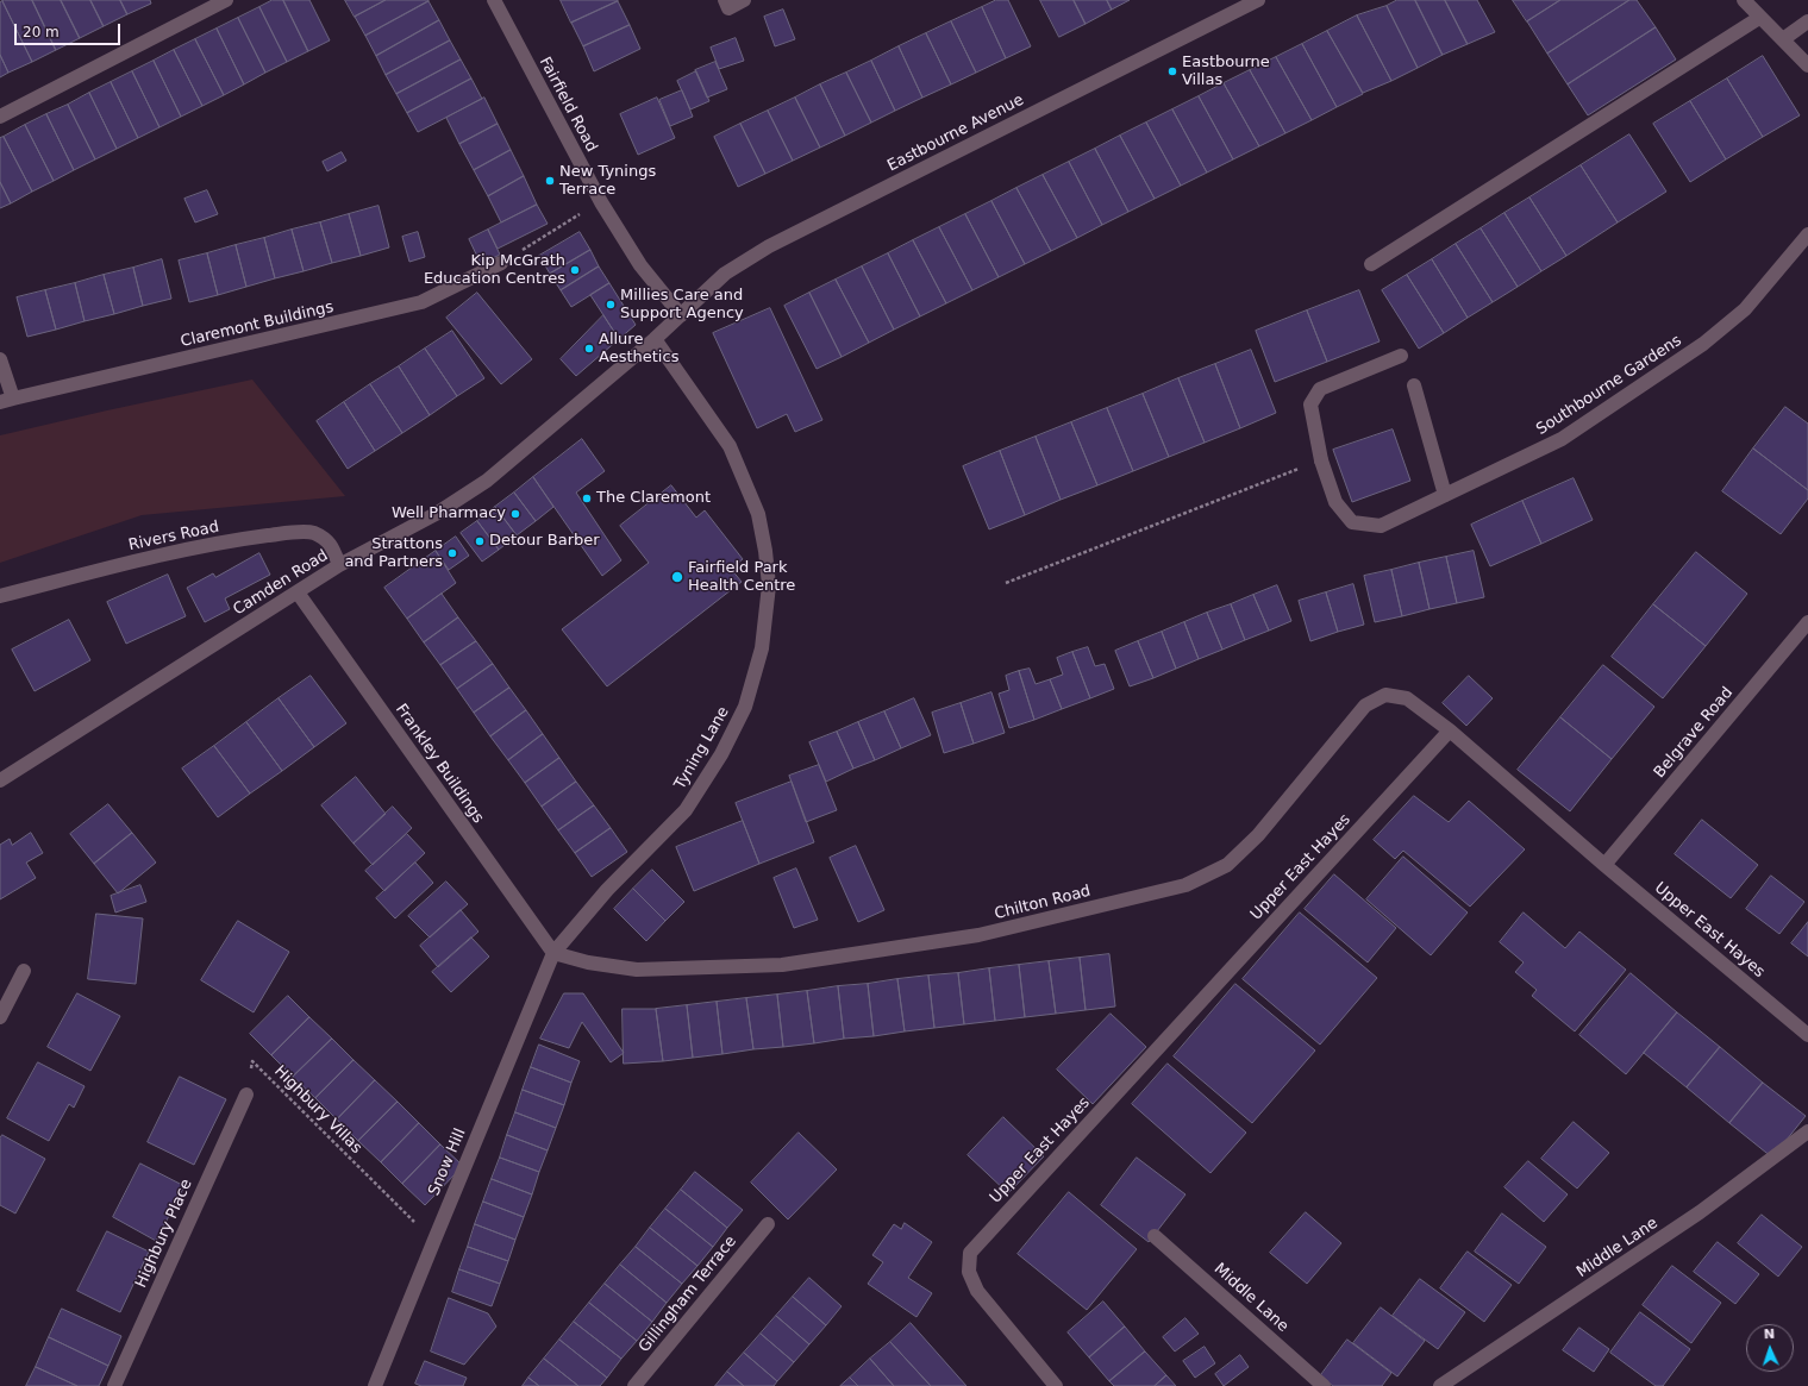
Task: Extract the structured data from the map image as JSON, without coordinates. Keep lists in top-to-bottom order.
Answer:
{
  "streets": {
    "street": [
      "Fairfield Road",
      "Eastbourne Avenue",
      "Claremont Buildings",
      "Southbourne Gardens",
      "Rivers Road",
      "Camden Road",
      "Belgrave Road",
      "Tyning Lane",
      "Frankley Buildings",
      "Upper East Hayes",
      "Chilton Road",
      "Snow Hill",
      "Highbury Place",
      "Middle Lane",
      "Gillingham Terrace"
    ],
    "path": ["Highbury Villas"]
  },
  "crossings": [
    ["Fairfield Road", "Eastbourne Avenue"],
    ["Fairfield Road", "Camden Road"],
    ["Eastbourne Avenue", "Camden Road"],
    ["Rivers Road", "Camden Road"],
    ["Camden Road", "Tyning Lane"],
    ["Camden Road", "Frankley Buildings"],
    ["Belgrave Road", "Upper East Hayes"],
    ["Tyning Lane", "Frankley Buildings"],
    ["Tyning Lane", "Chilton Road"],
    ["Tyning Lane", "Snow Hill"],
    ["Frankley Buildings", "Chilton Road"],
    ["Frankley Buildings", "Snow Hill"],
    ["Upper East Hayes", "Chilton Road"],
    ["Chilton Road", "Snow Hill"],
    ["Highbury Villas", "Highbury Place"]
  ],
  "places": [
    "Eastbourne Villas",
    "New Tynings Terrace",
    "Kip McGrath Education Centres",
    "Millies Care and Support Agency",
    "Allure Aesthetics",
    "The Claremont",
    "Well Pharmacy",
    "Detour Barber",
    "Strattons and Partners",
    "Fairfield Park Health Centre"
  ],
  "scale_bar": "20 m",
  "north": "top"
}
